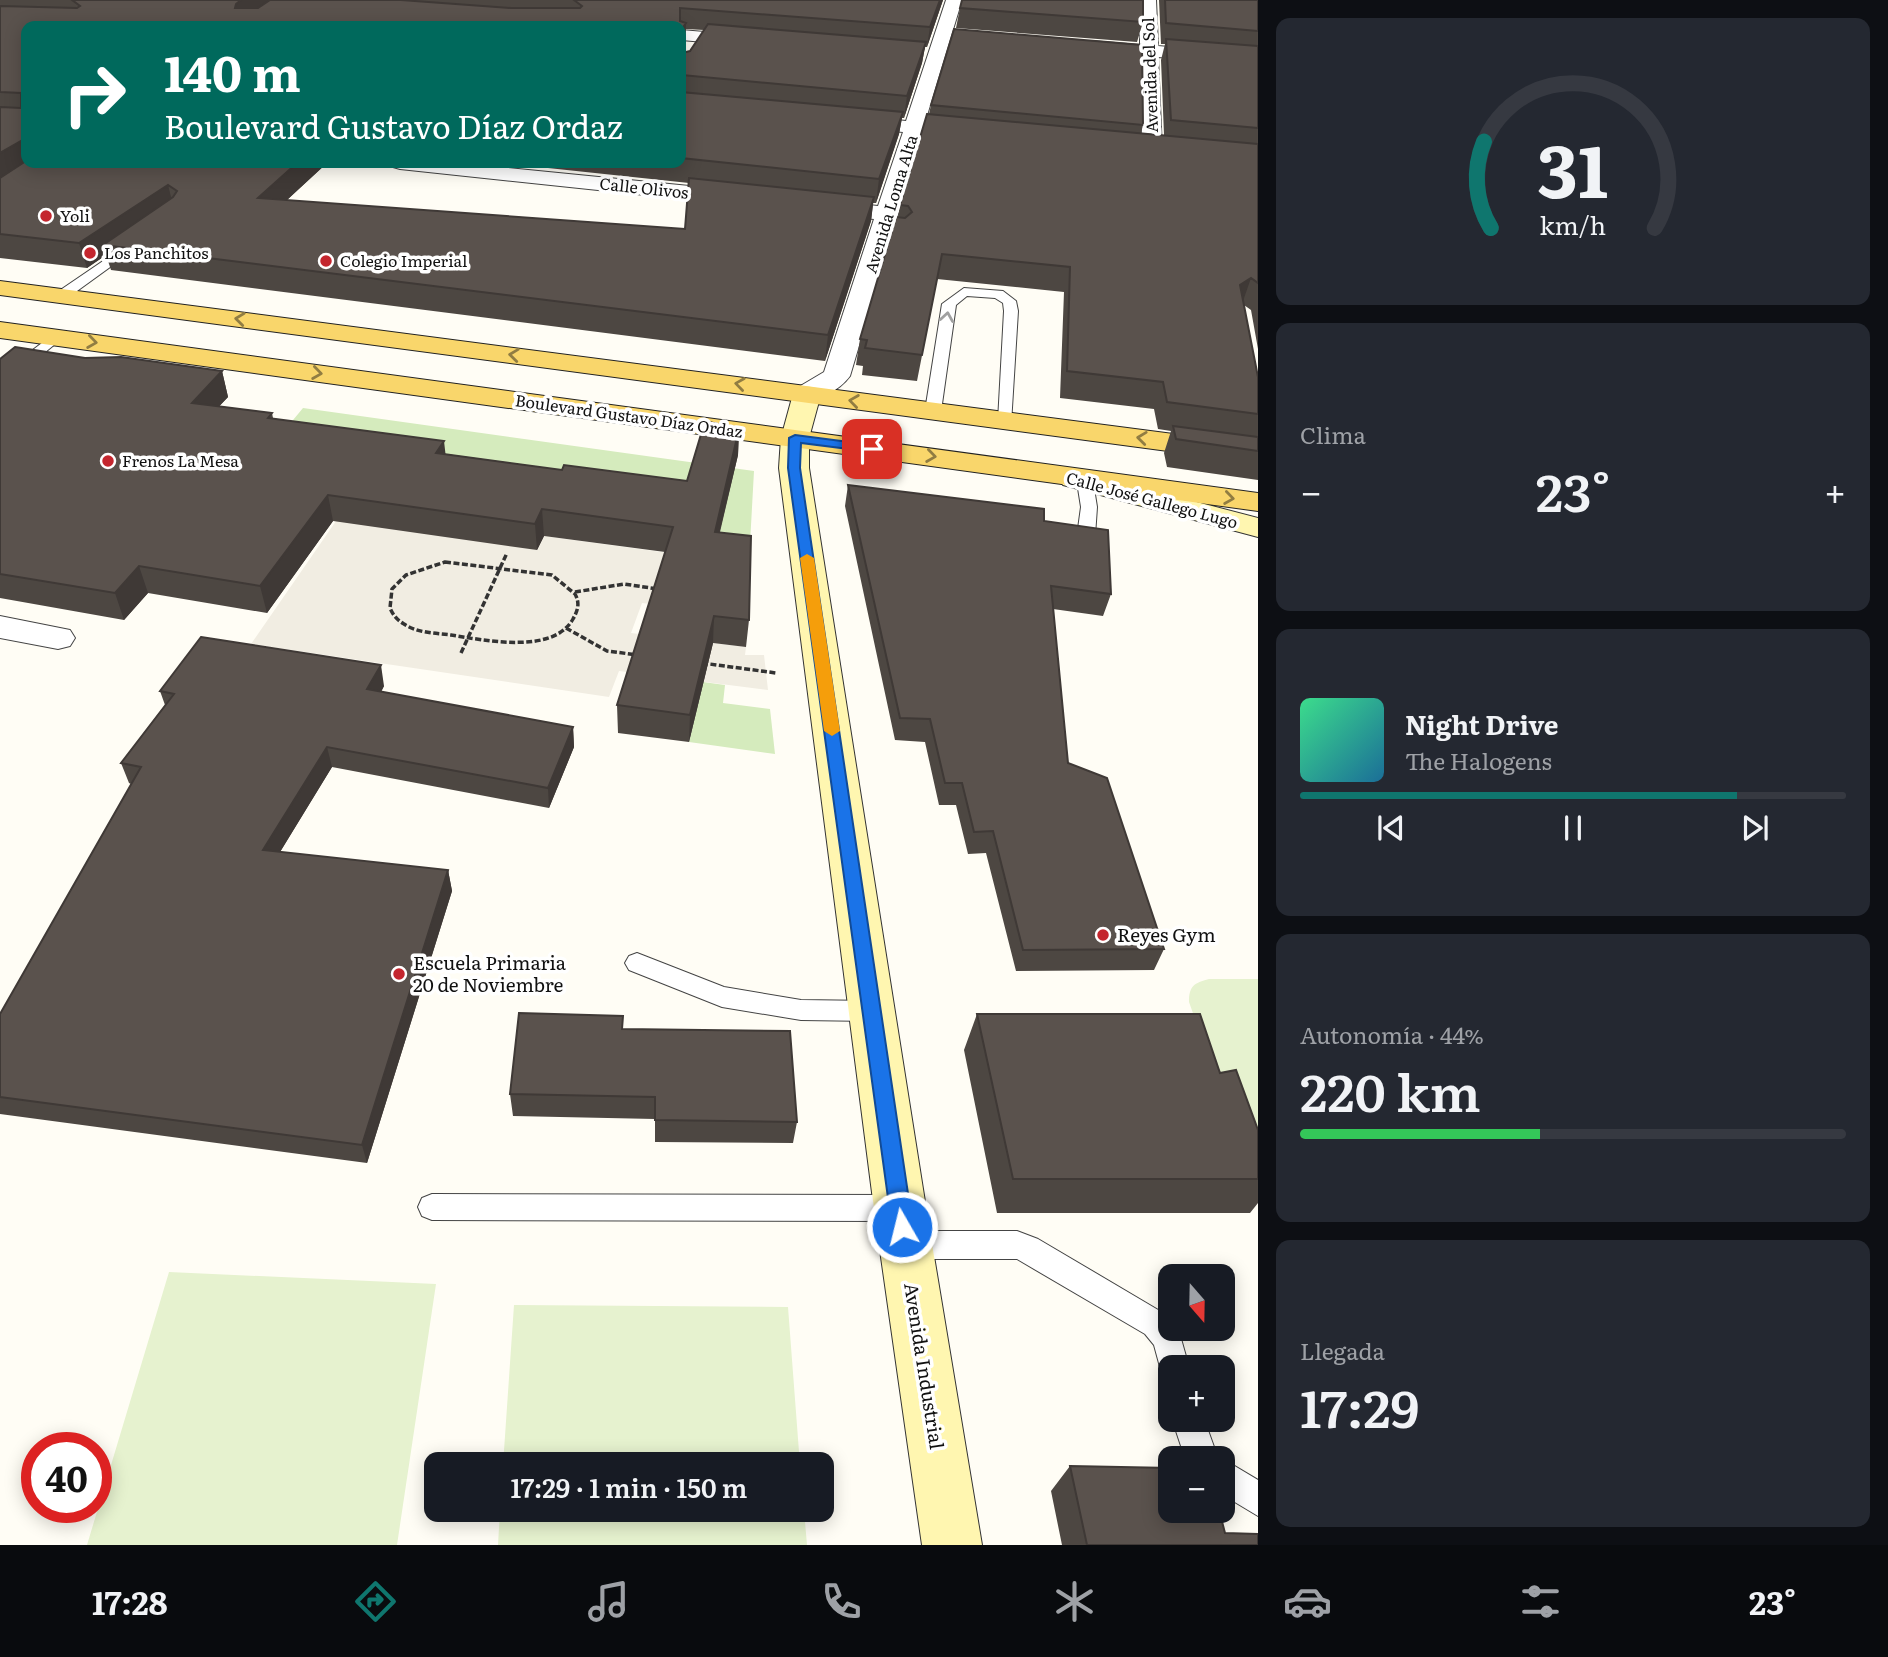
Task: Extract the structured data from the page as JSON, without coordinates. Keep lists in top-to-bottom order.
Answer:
{
  "streets": {
    "main road": ["Boulevard Gustavo Díaz Ordaz"],
    "street": [
      "Avenida del Sol",
      "Calle Olivos",
      "Avenida Loma Alta",
      "Calle José Gallego Lugo",
      "Avenida Industrial"
    ]
  },
  "crossings": [
    ["Avenida Loma Alta", "Avenida Industrial"],
    ["Boulevard Gustavo Díaz Ordaz", "Calle José Gallego Lugo"],
    ["Boulevard Gustavo Díaz Ordaz", "Avenida Industrial"]
  ],
  "places": [
    "Yoli",
    "Los Panchitos",
    "Colegio Imperial",
    "Frenos La Mesa",
    "Reyes Gym",
    "Escuela Primaria 20 de Noviembre"
  ],
  "north": "bottom",
  "page": {
    "turn": ["140 m", "Boulevard Gustavo Díaz Ordaz"],
    "tile": [
      "Clima",
      ["Autonomía · 44%", "220 km"],
      ["Llegada", "17:29"]
    ],
    "heat": ["−", "23°", "+"],
    "song": ["Night Drive", "The Halogens"],
    "map_buttons": ["+", "−"],
    "limit": "40",
    "trip": "17:29 · 1 min · 150 m",
    "tabs": ["17:28", "23°"],
    "gauge": ["31", "km/h"]
  }
}
